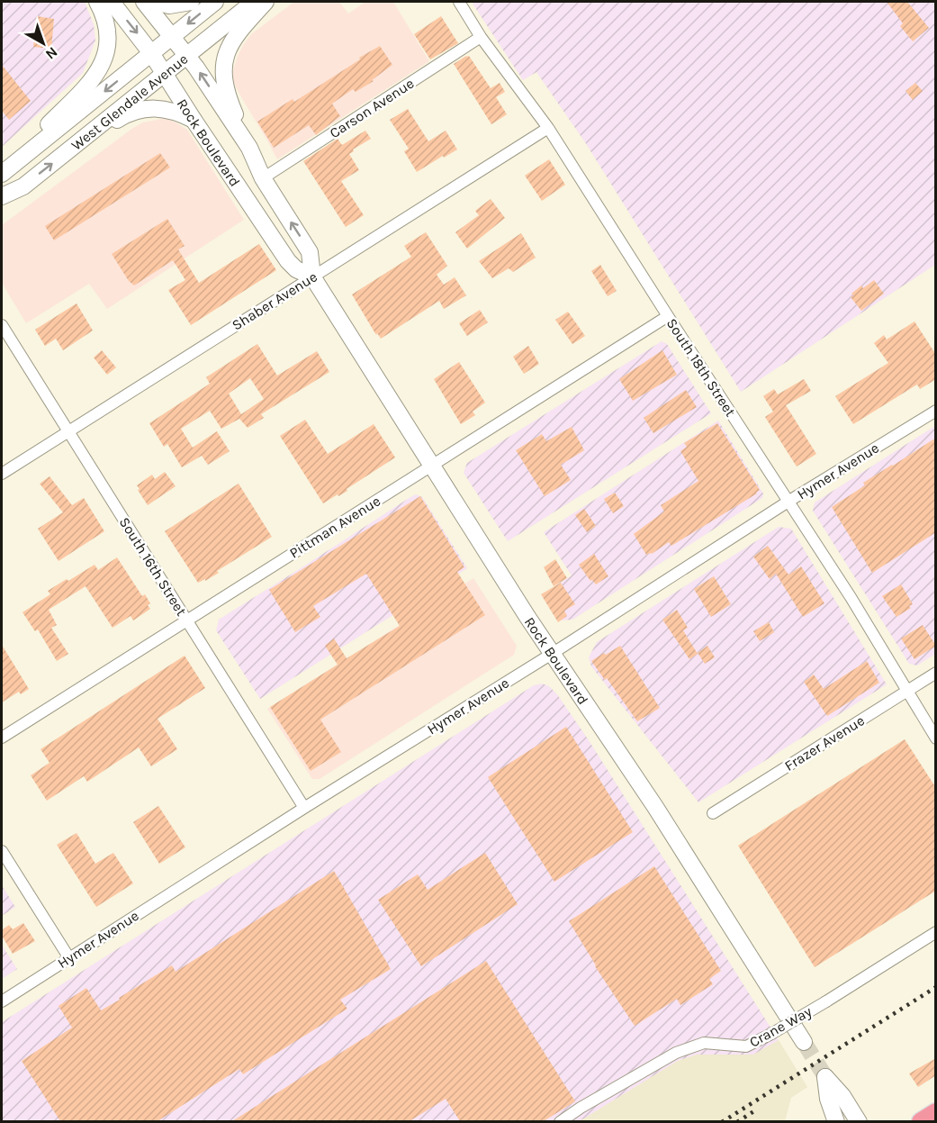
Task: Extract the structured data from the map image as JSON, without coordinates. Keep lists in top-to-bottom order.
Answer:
{
  "streets": {
    "main road": ["West Glendale Avenue", "Rock Boulevard"],
    "street": [
      "Carson Avenue",
      "Shaber Avenue",
      "South 18th Street",
      "Hymer Avenue",
      "Pittman Avenue",
      "South 16th Street",
      "Frazer Avenue",
      "Crane Way"
    ]
  },
  "crossings": [
    ["West Glendale Avenue", "Rock Boulevard"],
    ["Carson Avenue", "Rock Boulevard"],
    ["Carson Avenue", "South 18th Street"],
    ["Rock Boulevard", "Shaber Avenue"],
    ["Rock Boulevard", "Hymer Avenue"],
    ["Rock Boulevard", "Pittman Avenue"],
    ["Shaber Avenue", "South 18th Street"],
    ["Shaber Avenue", "South 16th Street"],
    ["South 18th Street", "Hymer Avenue"],
    ["South 18th Street", "Pittman Avenue"],
    ["South 18th Street", "Frazer Avenue"],
    ["Hymer Avenue", "South 16th Street"],
    ["Pittman Avenue", "South 16th Street"]
  ],
  "north": "bottom right"
}
